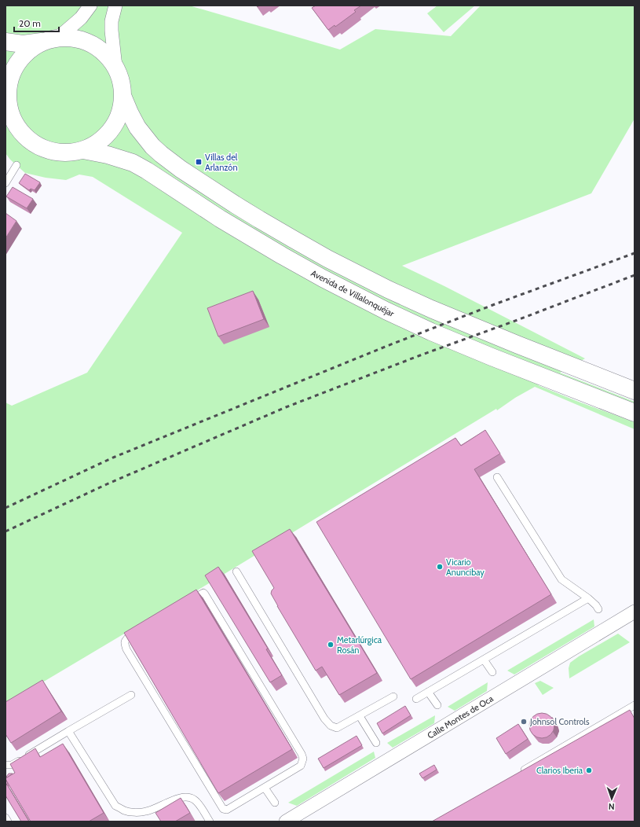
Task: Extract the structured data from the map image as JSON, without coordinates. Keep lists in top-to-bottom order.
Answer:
{
  "streets": {
    "street": ["Avenida de Villalonquéjar", "Calle Montes de Oca"]
  },
  "places": {
    "transit": ["Villas del Arlanzón"],
    "other": [
      "Vicario Anuncibay",
      "Metarlúrgica Rosán",
      "Johnsol Controls",
      "Clarios Iberia"
    ]
  },
  "scale_bar": "20 m",
  "north": "bottom"
}
